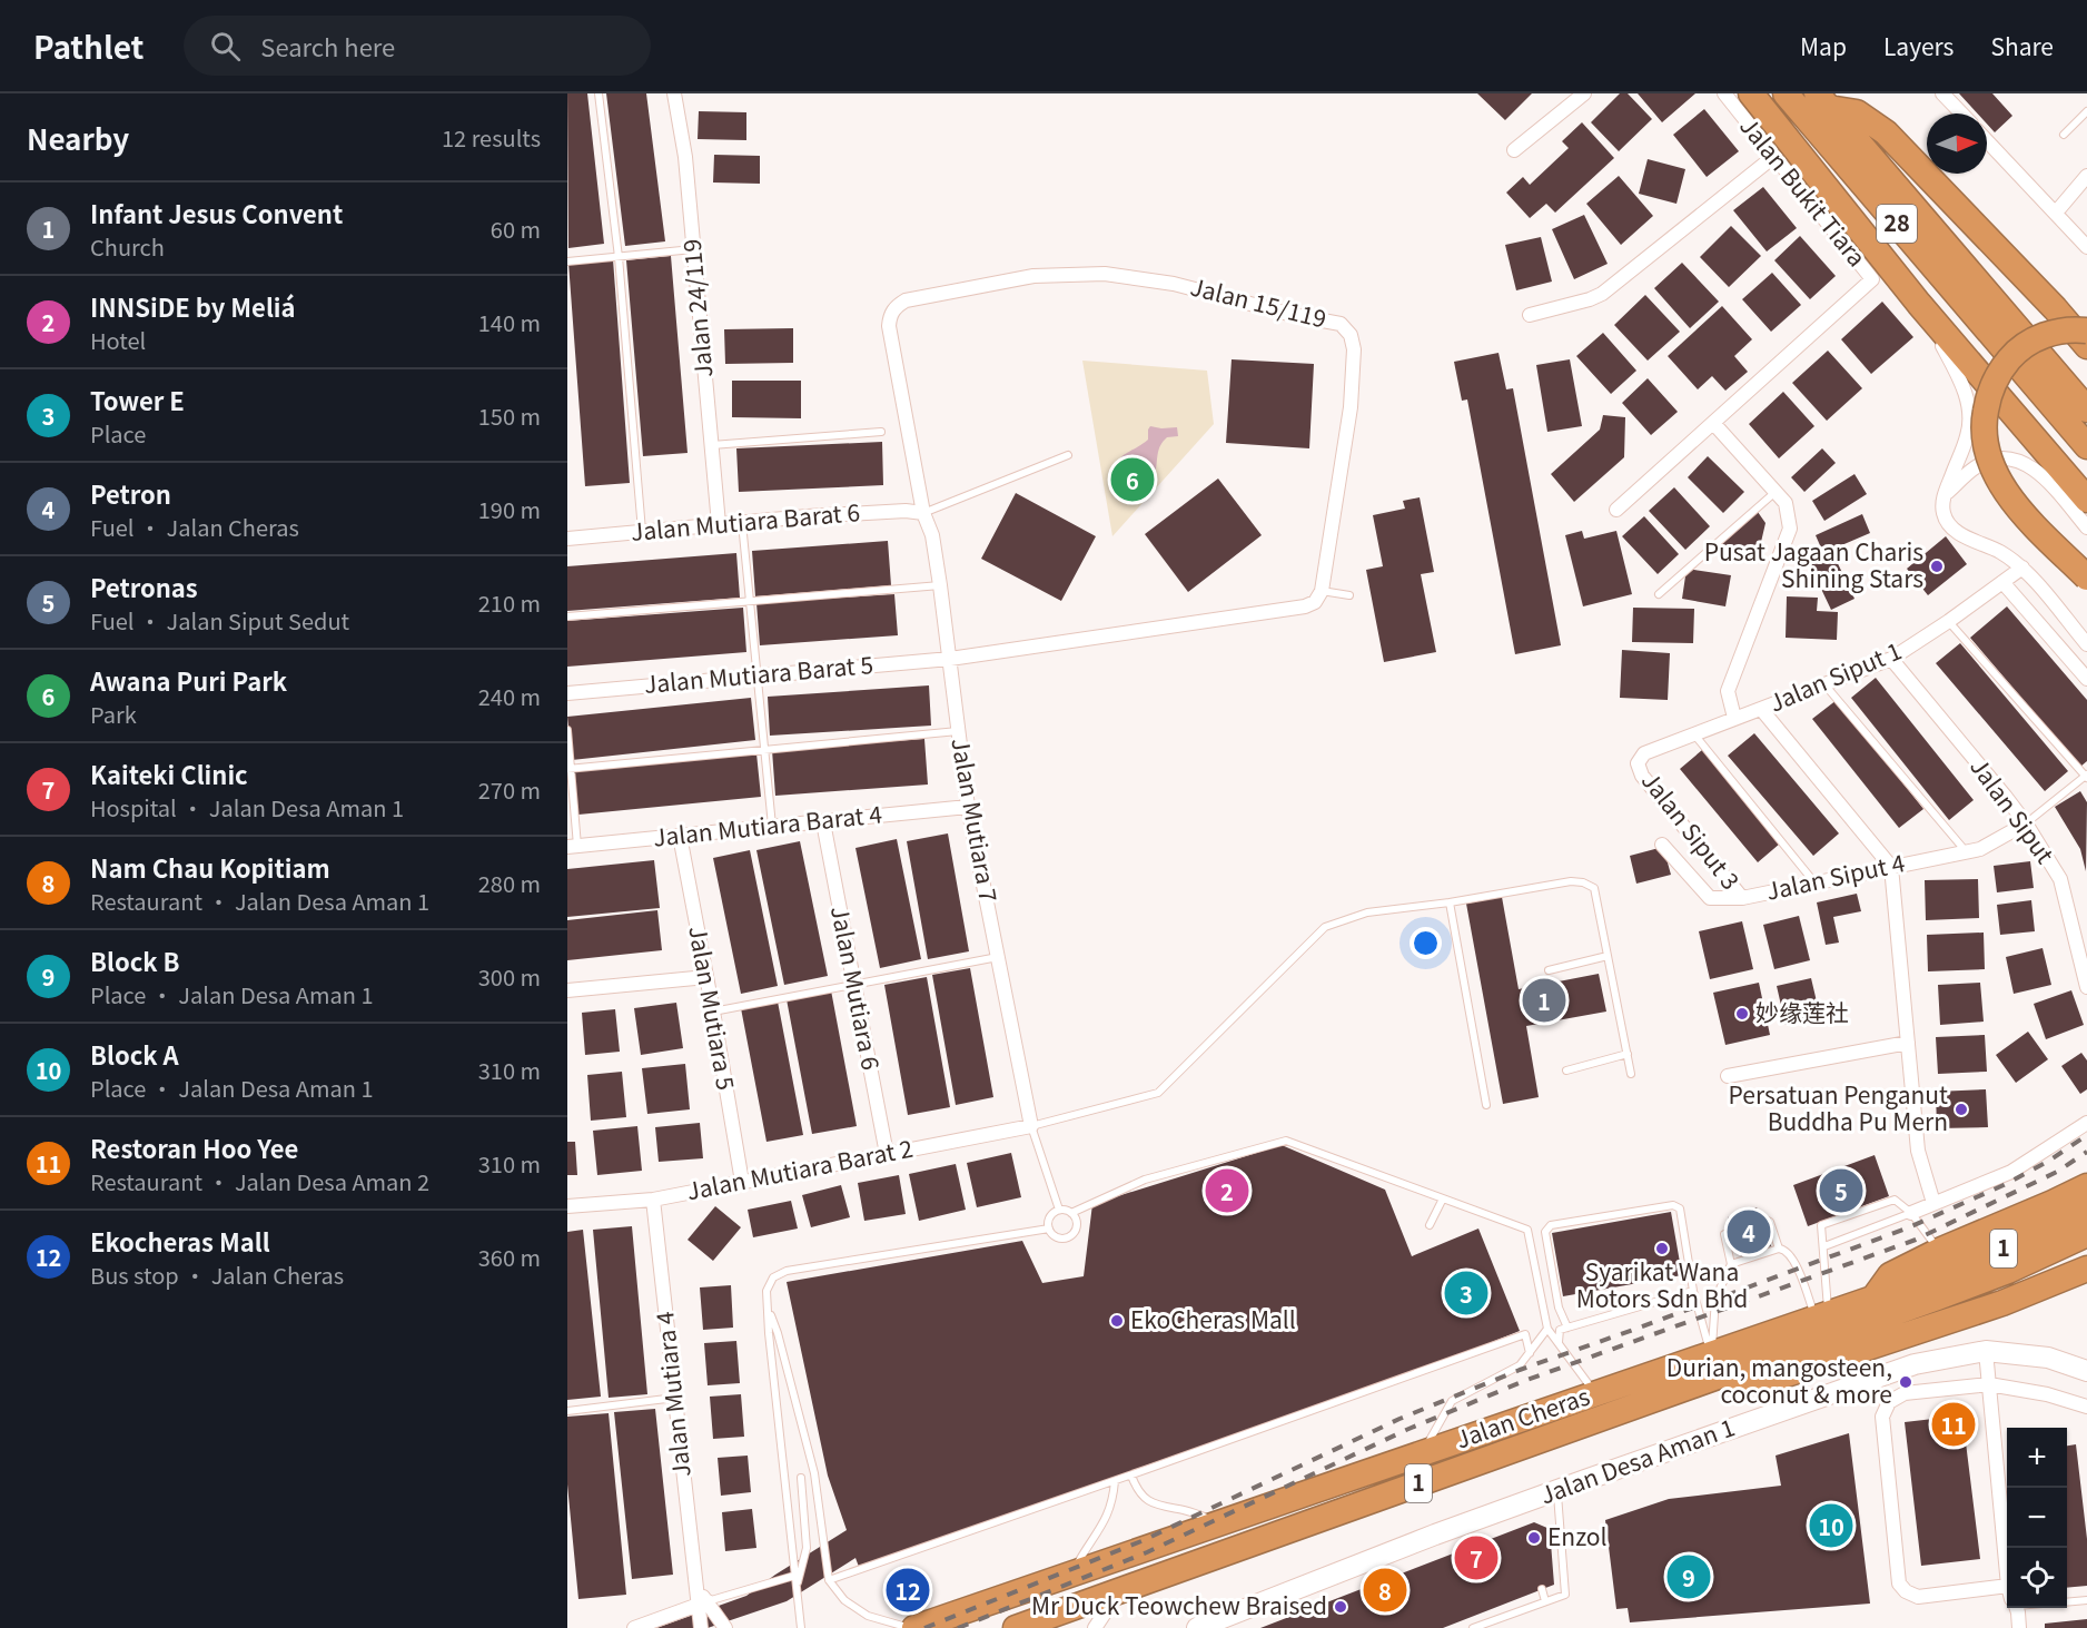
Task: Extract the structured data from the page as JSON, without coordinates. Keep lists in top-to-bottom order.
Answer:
{
  "streets": {
    "highway": ["28", "1", "Jalan Cheras"],
    "street": [
      "Jalan Bukit Tiara",
      "Jalan 15/119",
      "Jalan 24/119",
      "Jalan Mutiara Barat 6",
      "Jalan Mutiara Barat 5",
      "Jalan Siput 1",
      "Jalan Siput",
      "Jalan Mutiara 7",
      "Jalan Mutiara Barat 4",
      "Jalan Siput 3",
      "Jalan Siput 4",
      "Jalan Mutiara 6",
      "Jalan Mutiara 5",
      "Jalan Mutiara Barat 2",
      "Jalan Mutiara 4",
      "Jalan Desa Aman 1"
    ]
  },
  "crossings": [
    ["Jalan 15/119", "Jalan Mutiara Barat 6"],
    ["Jalan 15/119", "Jalan Mutiara 7"],
    ["Jalan 24/119", "Jalan Mutiara Barat 6"],
    ["Jalan Mutiara Barat 6", "Jalan Mutiara 7"],
    ["Jalan Mutiara Barat 5", "Jalan Mutiara 7"],
    ["Jalan Siput 1", "Jalan Siput"],
    ["Jalan Siput 1", "Jalan Siput 3"],
    ["Jalan Siput", "Jalan Siput 4"],
    ["Jalan Mutiara 7", "Jalan Mutiara Barat 4"],
    ["Jalan Mutiara 7", "Jalan Mutiara Barat 2"],
    ["Jalan Mutiara Barat 4", "Jalan Mutiara 6"],
    ["Jalan Mutiara Barat 4", "Jalan Mutiara 5"],
    ["Jalan Siput 3", "Jalan Siput 4"],
    ["Jalan Mutiara 6", "Jalan Mutiara Barat 2"],
    ["Jalan Mutiara 5", "Jalan Mutiara Barat 2"],
    ["Jalan Mutiara Barat 2", "Jalan Mutiara 4"]
  ],
  "places": [
    "Pusat Jagaan Charis Shining Stars",
    "妙缘莲社",
    "Persatuan Penganut Buddha Pu Mern",
    "Syarikat Wana Motors Sdn Bhd",
    "EkoCheras Mall",
    "Durian, mangosteen, coconut & more",
    "Enzol",
    "Mr Duck Teowchew Braised"
  ],
  "north": "right",
  "page": {
    "header": "Pathlet",
    "search": "Search here",
    "nav": ["Map", "Layers", "Share"],
    "heading": ["Nearby", "12 results"],
    "list": [
      {
        "mark": "1",
        "name": "Infant Jesus Convent",
        "note": "Church",
        "value": "60 m"
      },
      {
        "mark": "2",
        "name": "INNSiDE by Meliá",
        "note": "Hotel",
        "value": "140 m"
      },
      {
        "mark": "3",
        "name": "Tower E",
        "note": "Place",
        "value": "150 m"
      },
      {
        "mark": "4",
        "name": "Petron",
        "note": "Fuel · Jalan Cheras",
        "value": "190 m"
      },
      {
        "mark": "5",
        "name": "Petronas",
        "note": "Fuel · Jalan Siput Sedut",
        "value": "210 m"
      },
      {
        "mark": "6",
        "name": "Awana Puri Park",
        "note": "Park",
        "value": "240 m"
      },
      {
        "mark": "7",
        "name": "Kaiteki Clinic",
        "note": "Hospital · Jalan Desa Aman 1",
        "value": "270 m"
      },
      {
        "mark": "8",
        "name": "Nam Chau Kopitiam",
        "note": "Restaurant · Jalan Desa Aman 1",
        "value": "280 m"
      },
      {
        "mark": "9",
        "name": "Block B",
        "note": "Place · Jalan Desa Aman 1",
        "value": "300 m"
      },
      {
        "mark": "10",
        "name": "Block A",
        "note": "Place · Jalan Desa Aman 1",
        "value": "310 m"
      },
      {
        "mark": "11",
        "name": "Restoran Hoo Yee",
        "note": "Restaurant · Jalan Desa Aman 2",
        "value": "310 m"
      },
      {
        "mark": "12",
        "name": "Ekocheras Mall",
        "note": "Bus stop · Jalan Cheras",
        "value": "360 m"
      }
    ],
    "pins": [
      "6",
      "1",
      "2",
      "5",
      "4",
      "3",
      "11",
      "10",
      "7",
      "9",
      "8",
      "12"
    ],
    "map_buttons": ["+", "−"]
  }
}
